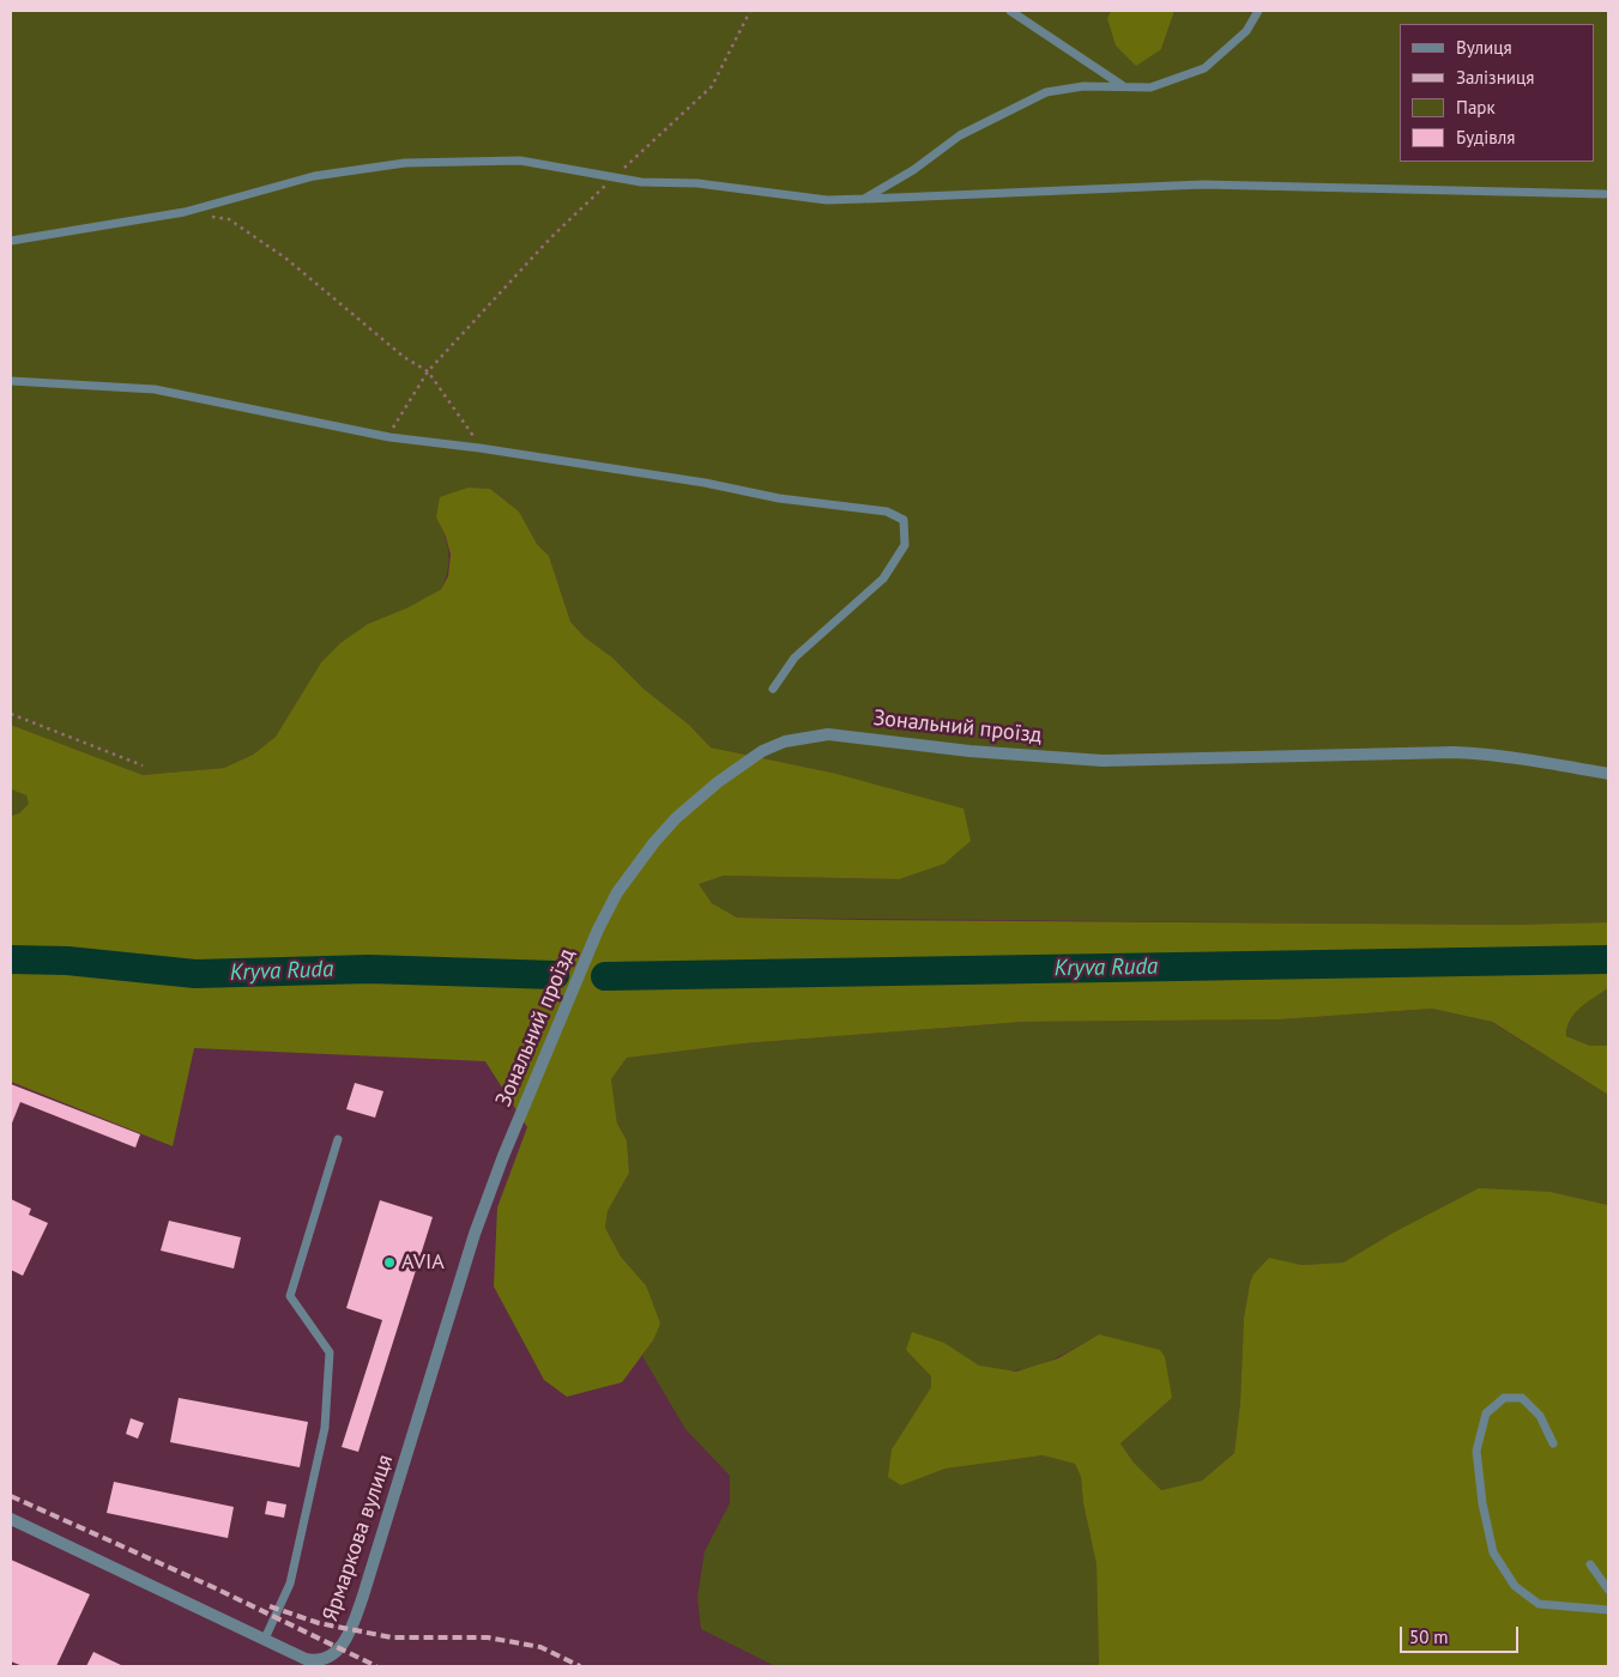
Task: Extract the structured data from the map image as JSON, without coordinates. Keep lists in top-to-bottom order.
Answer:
{
  "streets": {
    "street": ["Зональний проїзд", "Ярмаркова вулиця"]
  },
  "crossings": [
    ["Зональний проїзд", "Ярмаркова вулиця"]
  ],
  "water": ["Kryva Ruda"],
  "places": ["AVIA"],
  "legend": [
    "Вулиця",
    "Залізниця",
    "Парк",
    "Будівля"
  ],
  "scale_bar": "50 m"
}
